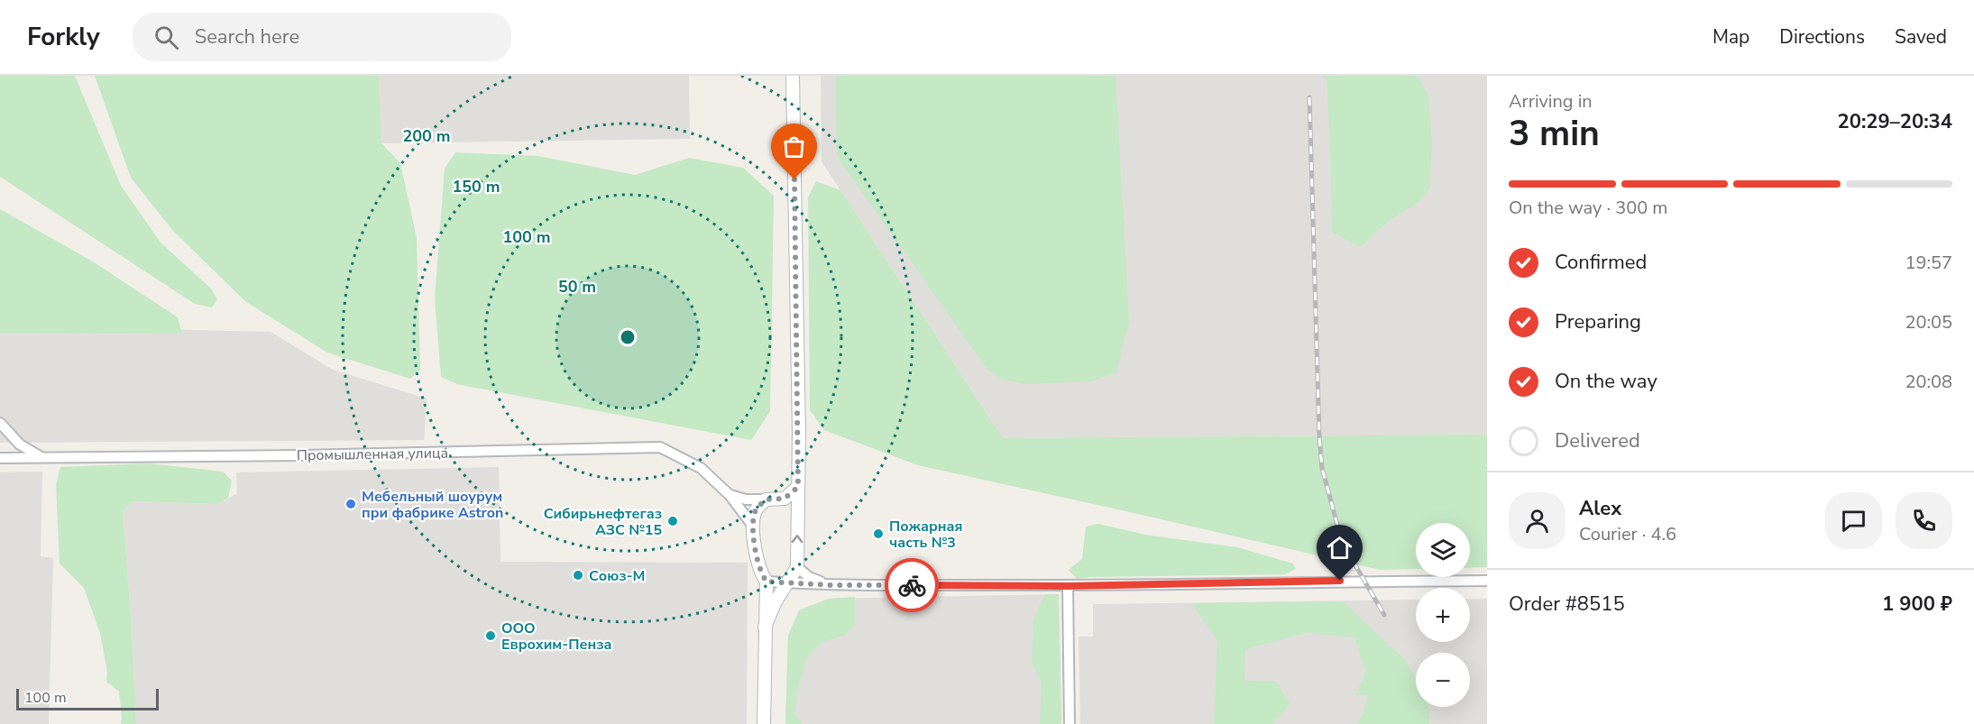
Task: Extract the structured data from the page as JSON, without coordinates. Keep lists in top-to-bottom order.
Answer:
{
  "streets": {
    "street": ["Промышленная улица"]
  },
  "places": [
    "Мебельный шоурум при фабрике Astron",
    "Сибирьнефтегаз АЗС №15",
    "Пожарная часть №3",
    "Союз-М",
    "ООО Еврохим-Пенза"
  ],
  "scale_bar": "100 m",
  "page": {
    "header": "Forkly",
    "search": "Search here",
    "nav": ["Map", "Directions", "Saved"],
    "heading": ["3 min", "Arriving in", "20:29–20:34"],
    "panel": [
      "Alex",
      "Courier · 4.6",
      "Order #8515",
      "1 900 ₽"
    ],
    "bar": "On the way · 300 m",
    "list": [
      ["Confirmed", "19:57"],
      ["Preparing", "20:05"],
      ["On the way", "20:08"],
      "Delivered"
    ],
    "map_buttons": ["+", "−"],
    "scale": "100 m"
  },
  "rings": [
    "200 m",
    "150 m",
    "100 m",
    "50 m"
  ]
}
